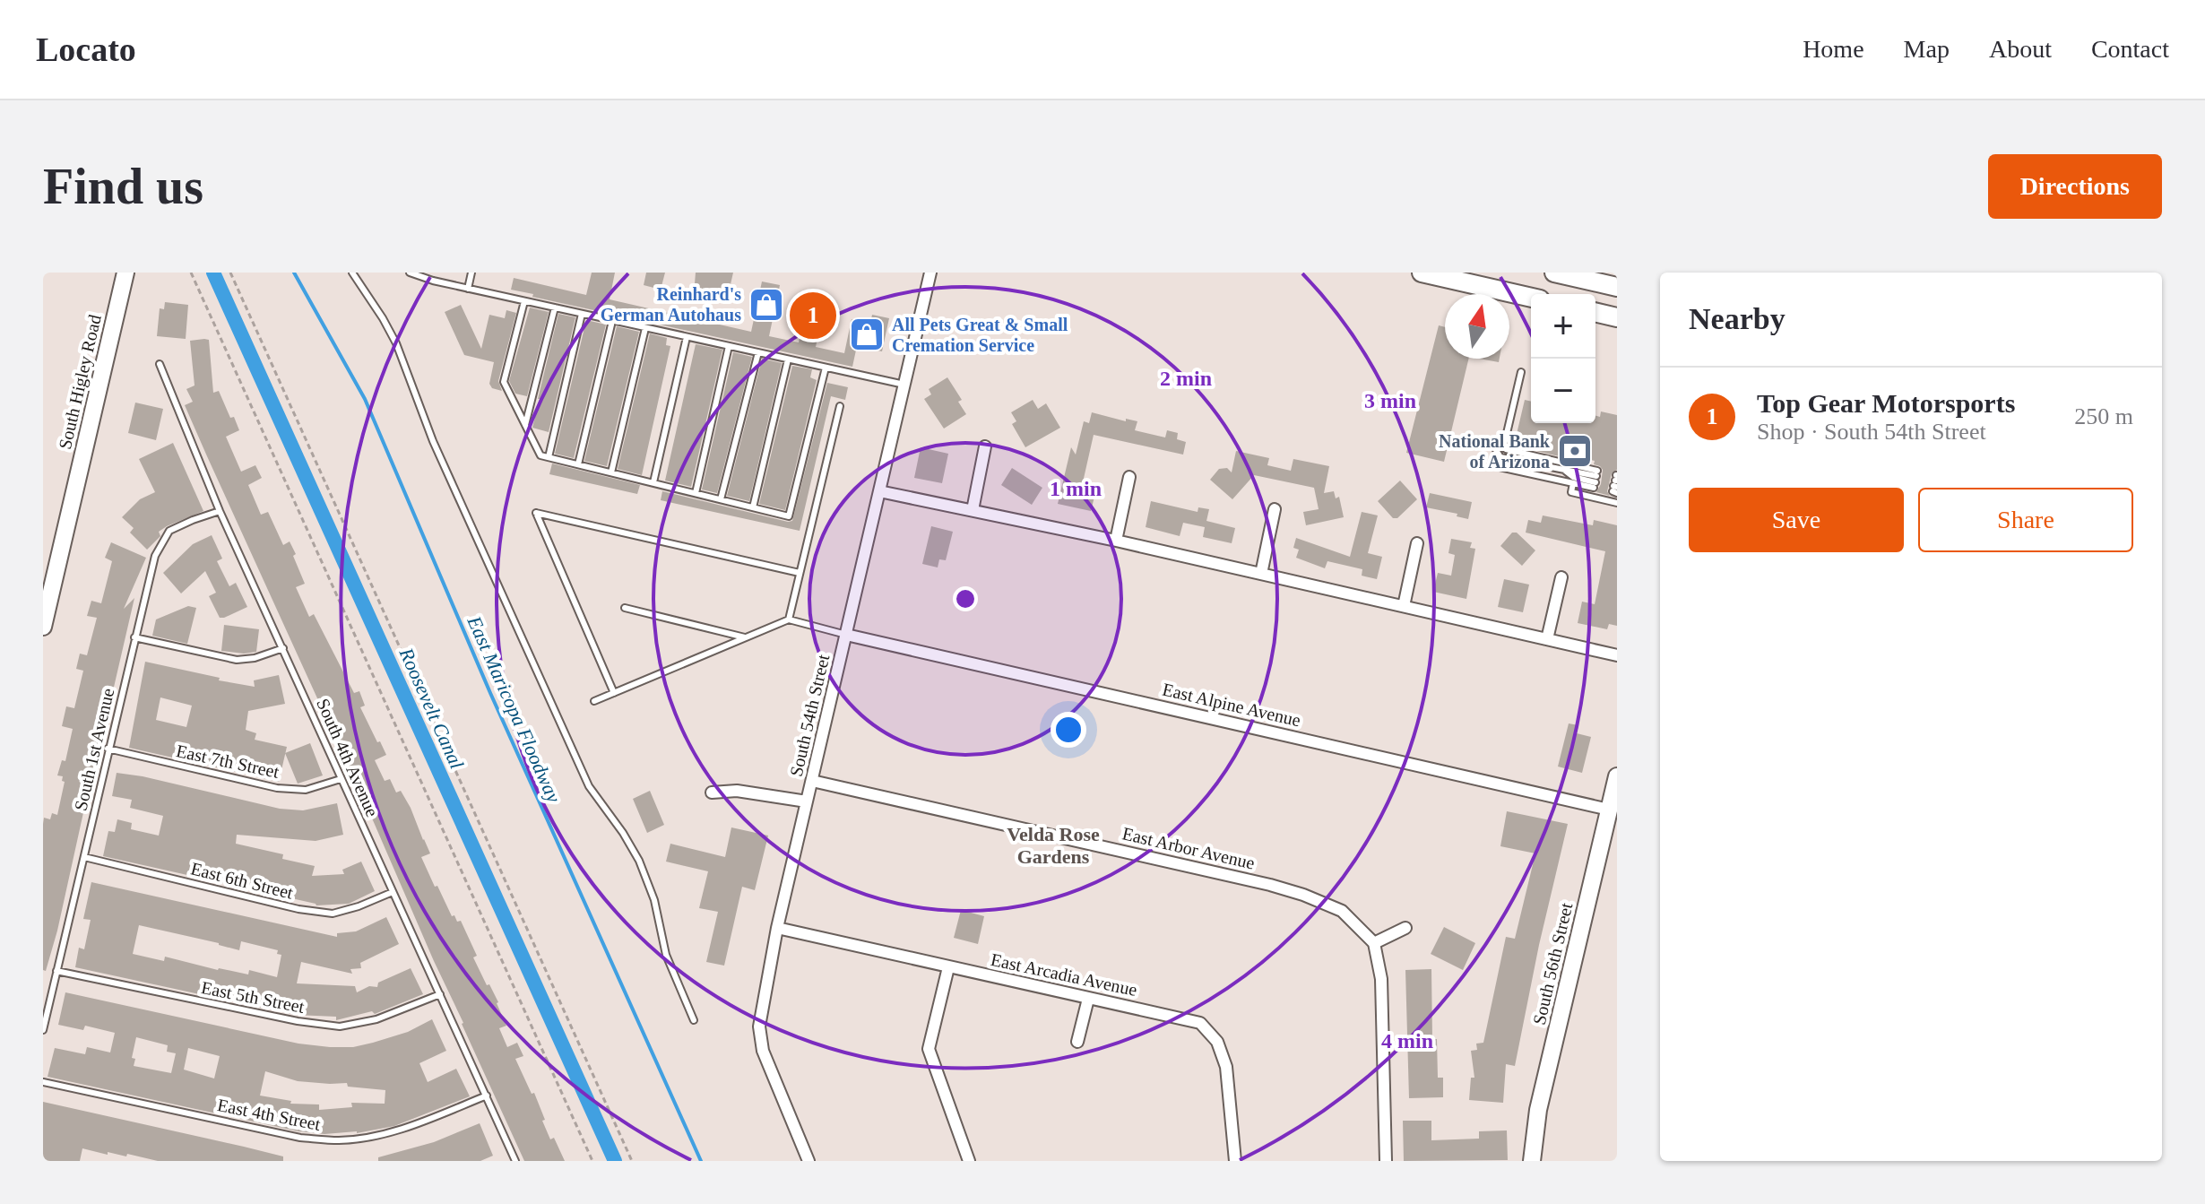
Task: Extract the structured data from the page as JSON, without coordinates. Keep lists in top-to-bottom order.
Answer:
{
  "streets": {
    "street": [
      "South Higley Road",
      "East Alpine Avenue",
      "South 54th Street",
      "East Arbor Avenue",
      "South 56th Street",
      "East Arcadia Avenue"
    ],
    "lane": [
      "South 1st Avenue",
      "South 4th Avenue",
      "East 7th Street",
      "East 6th Street",
      "East 5th Street",
      "East 4th Street"
    ]
  },
  "crossings": [
    ["East Alpine Avenue", "South 54th Street"],
    ["East Alpine Avenue", "South 56th Street"],
    ["South 54th Street", "East Arbor Avenue"],
    ["South 54th Street", "East Arcadia Avenue"],
    ["South 1st Avenue", "South 4th Avenue"],
    ["South 1st Avenue", "East 7th Street"],
    ["South 1st Avenue", "East 6th Street"],
    ["South 1st Avenue", "East 5th Street"],
    ["South 4th Avenue", "East 7th Street"],
    ["South 4th Avenue", "East 6th Street"],
    ["South 4th Avenue", "East 5th Street"],
    ["South 4th Avenue", "East 4th Street"]
  ],
  "districts": ["Velda Rose Gardens"],
  "water": ["Roosevelt Canal", "East Maricopa Floodway"],
  "places": {
    "shop": ["Reinhard's German Autohaus", "All Pets Great & Small Cremation Service"],
    "bank": ["National Bank of Arizona"]
  },
  "north": "top",
  "page": {
    "header": "Locato",
    "nav": [
      "Home",
      "Map",
      "About",
      "Contact"
    ],
    "buttons": [
      "Directions",
      ["Save", "Share"]
    ],
    "title": "Find us",
    "heading": "Nearby",
    "pins": "1",
    "map_buttons": ["+", "−"],
    "list": [
      {
        "mark": "1",
        "name": "Top Gear Motorsports",
        "note": "Shop · South 54th Street",
        "value": "250 m"
      }
    ]
  },
  "rings": [
    "2 min",
    "3 min",
    "1 min",
    "4 min"
  ]
}
